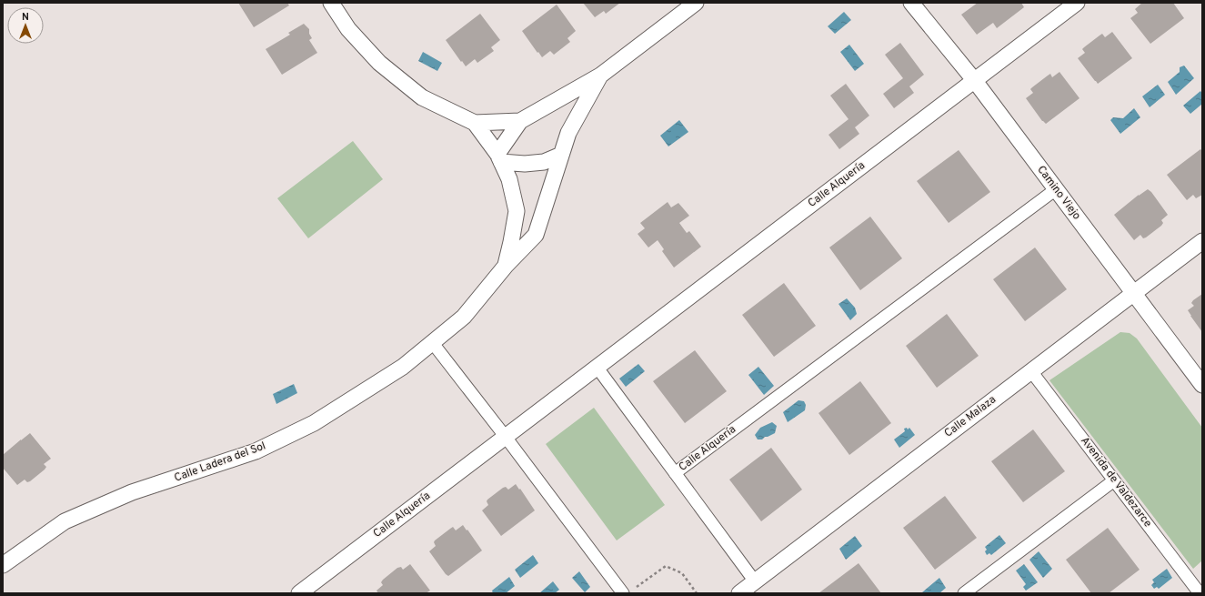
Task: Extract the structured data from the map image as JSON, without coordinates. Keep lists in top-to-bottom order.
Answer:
{
  "streets": {
    "street": [
      "Calle Alquería",
      "Camino Viejo",
      "Calle Malaza",
      "Calle Ladera del Sol",
      "Avenida de Valdezarce"
    ]
  },
  "crossings": [
    ["Calle Alquería", "Camino Viejo"],
    ["Calle Alquería", "Calle Malaza"],
    ["Camino Viejo", "Calle Malaza"],
    ["Calle Malaza", "Avenida de Valdezarce"]
  ],
  "north": "top"
}
